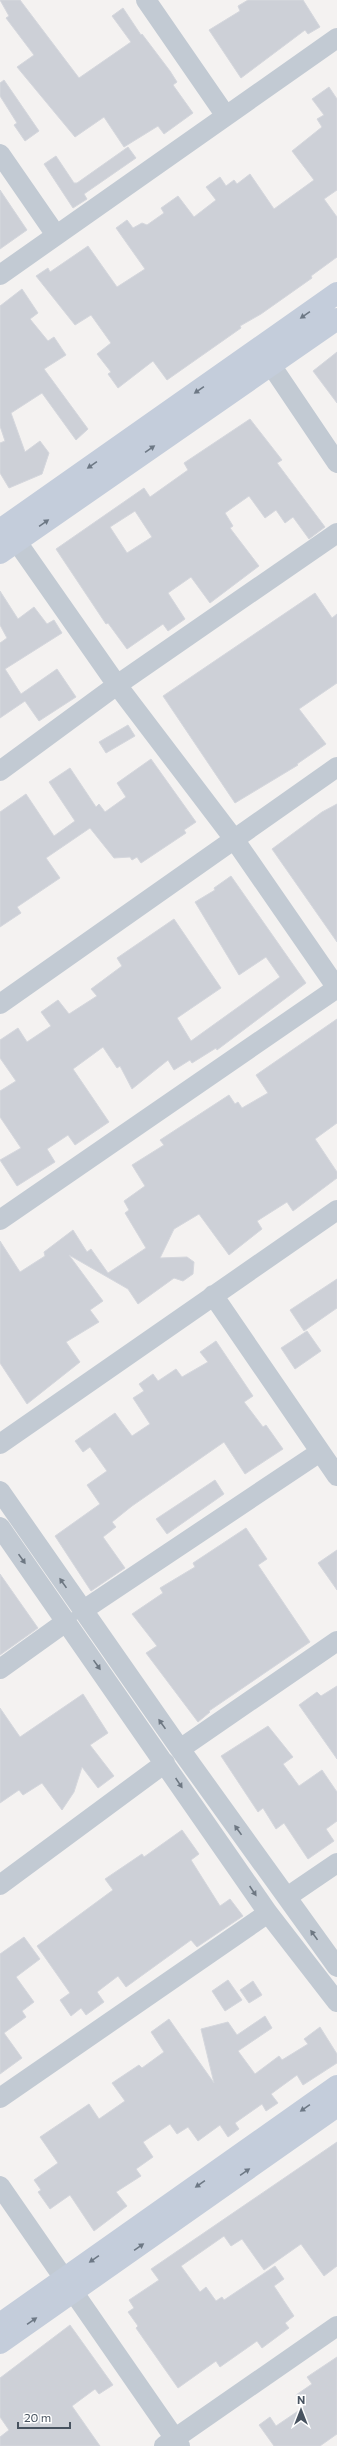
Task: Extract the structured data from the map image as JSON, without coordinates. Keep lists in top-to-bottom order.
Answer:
{
  "scale_bar": "20 m",
  "north": "top"
}
